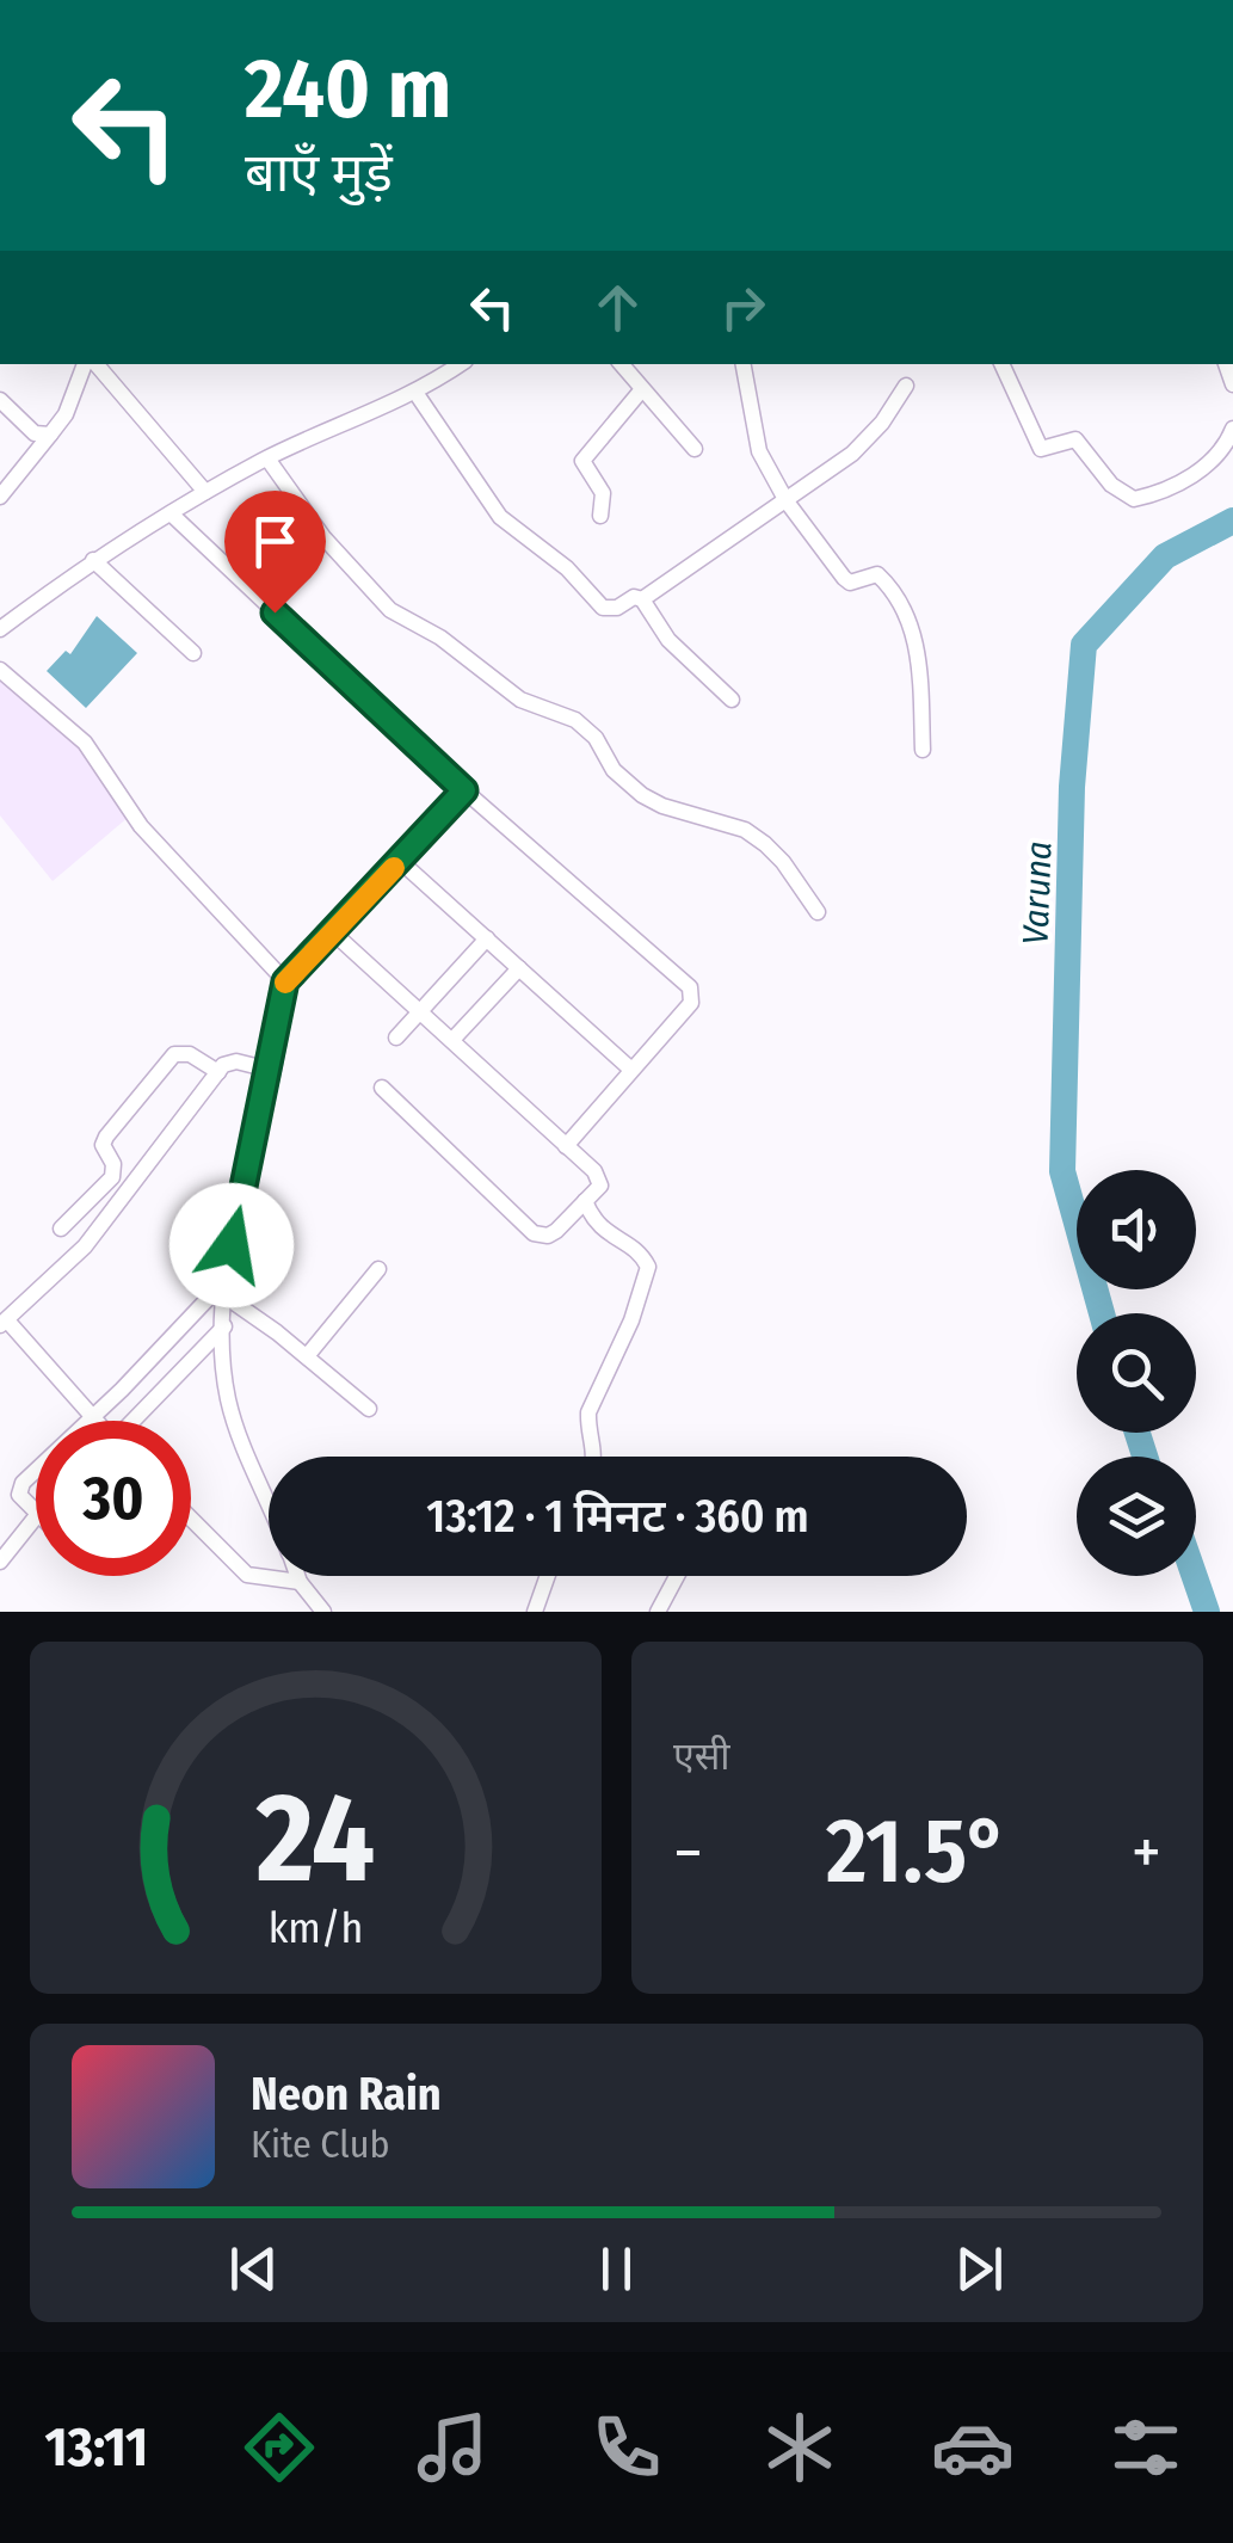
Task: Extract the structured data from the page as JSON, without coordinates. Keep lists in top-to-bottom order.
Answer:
{
  "water": ["Varuna"],
  "page": {
    "turn": ["240 m", "बाएँ मुड़ें"],
    "limit": "30",
    "trip": "13:12 · 1 मिनट · 360 m",
    "tile": "एसी",
    "heat": ["−", "21.5°", "+"],
    "song": ["Neon Rain", "Kite Club"],
    "tabs": "13:11",
    "gauge": ["24", "km/h"]
  }
}
